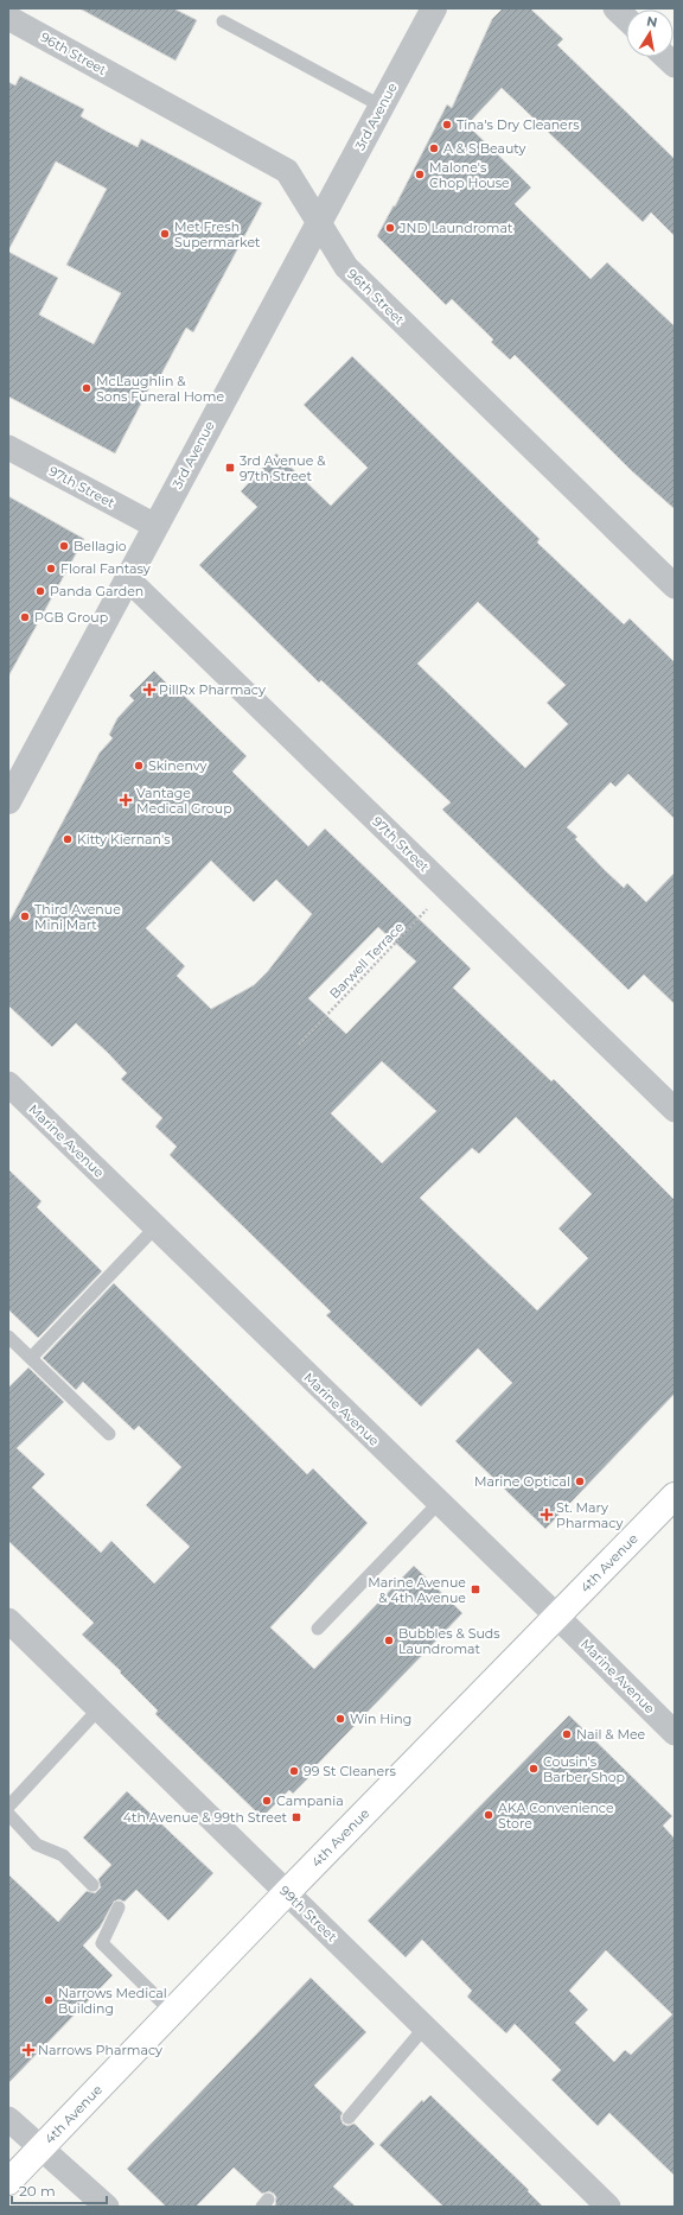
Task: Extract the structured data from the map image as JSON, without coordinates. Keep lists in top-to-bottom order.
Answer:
{
  "streets": {
    "main road": ["4th Avenue"],
    "street": [
      "96th Street",
      "3rd Avenue",
      "97th Street",
      "Marine Avenue",
      "99th Street"
    ],
    "path": ["Barwell Terrace"]
  },
  "crossings": [
    ["96th Street", "3rd Avenue"],
    ["3rd Avenue", "97th Street"],
    ["97th Street", "Barwell Terrace"],
    ["Marine Avenue", "4th Avenue"],
    ["4th Avenue", "99th Street"]
  ],
  "places": {
    "other": [
      "Tina's Dry Cleaners",
      "A & S Beauty",
      "Malone's Chop House",
      "JND Laundromat",
      "Met Fresh Supermarket",
      "McLaughlin & Sons Funeral Home",
      "Bellagio",
      "Floral Fantasy",
      "Panda Garden",
      "PGB Group",
      "Skinenvy",
      "Kitty Kiernan's",
      "Third Avenue Mini Mart",
      "Marine Optical",
      "Bubbles & Suds Laundromat",
      "Win Hing",
      "Nail & Mee",
      "Cousin's Barber Shop",
      "99 St Cleaners",
      "Campania",
      "AKA Convenience Store",
      "Narrows Medical Building"
    ],
    "transit": ["3rd Avenue & 97th Street", "Marine Avenue & 4th Avenue", "4th Avenue & 99th Street"],
    "health": [
      "PillRx Pharmacy",
      "Vantage Medical Group",
      "St. Mary Pharmacy",
      "Narrows Pharmacy"
    ]
  },
  "scale_bar": "20 m",
  "north": "top"
}
